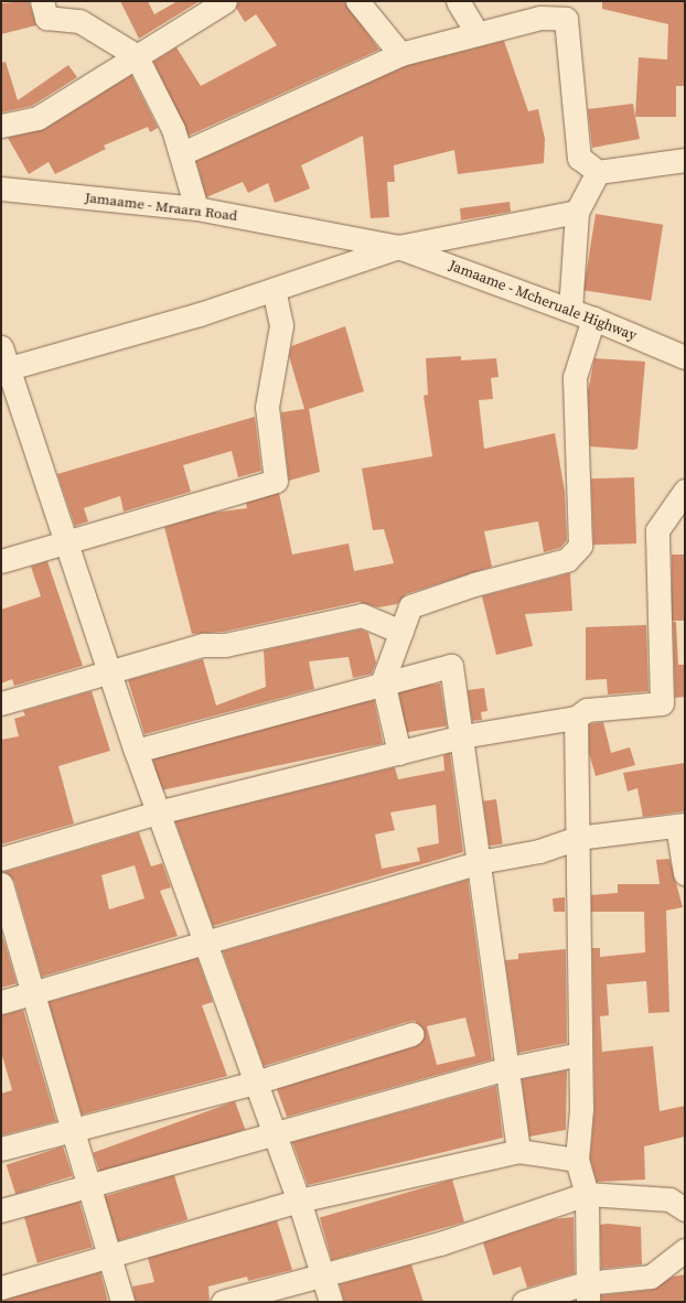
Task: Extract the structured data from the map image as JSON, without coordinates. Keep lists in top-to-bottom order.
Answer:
{
  "streets": {
    "street": ["Jamaame - Mraara Road", "Jamaame - Mcheruale Highway"]
  },
  "crossings": [
    ["Jamaame - Mraara Road", "Jamaame - Mcheruale Highway"]
  ]
}
